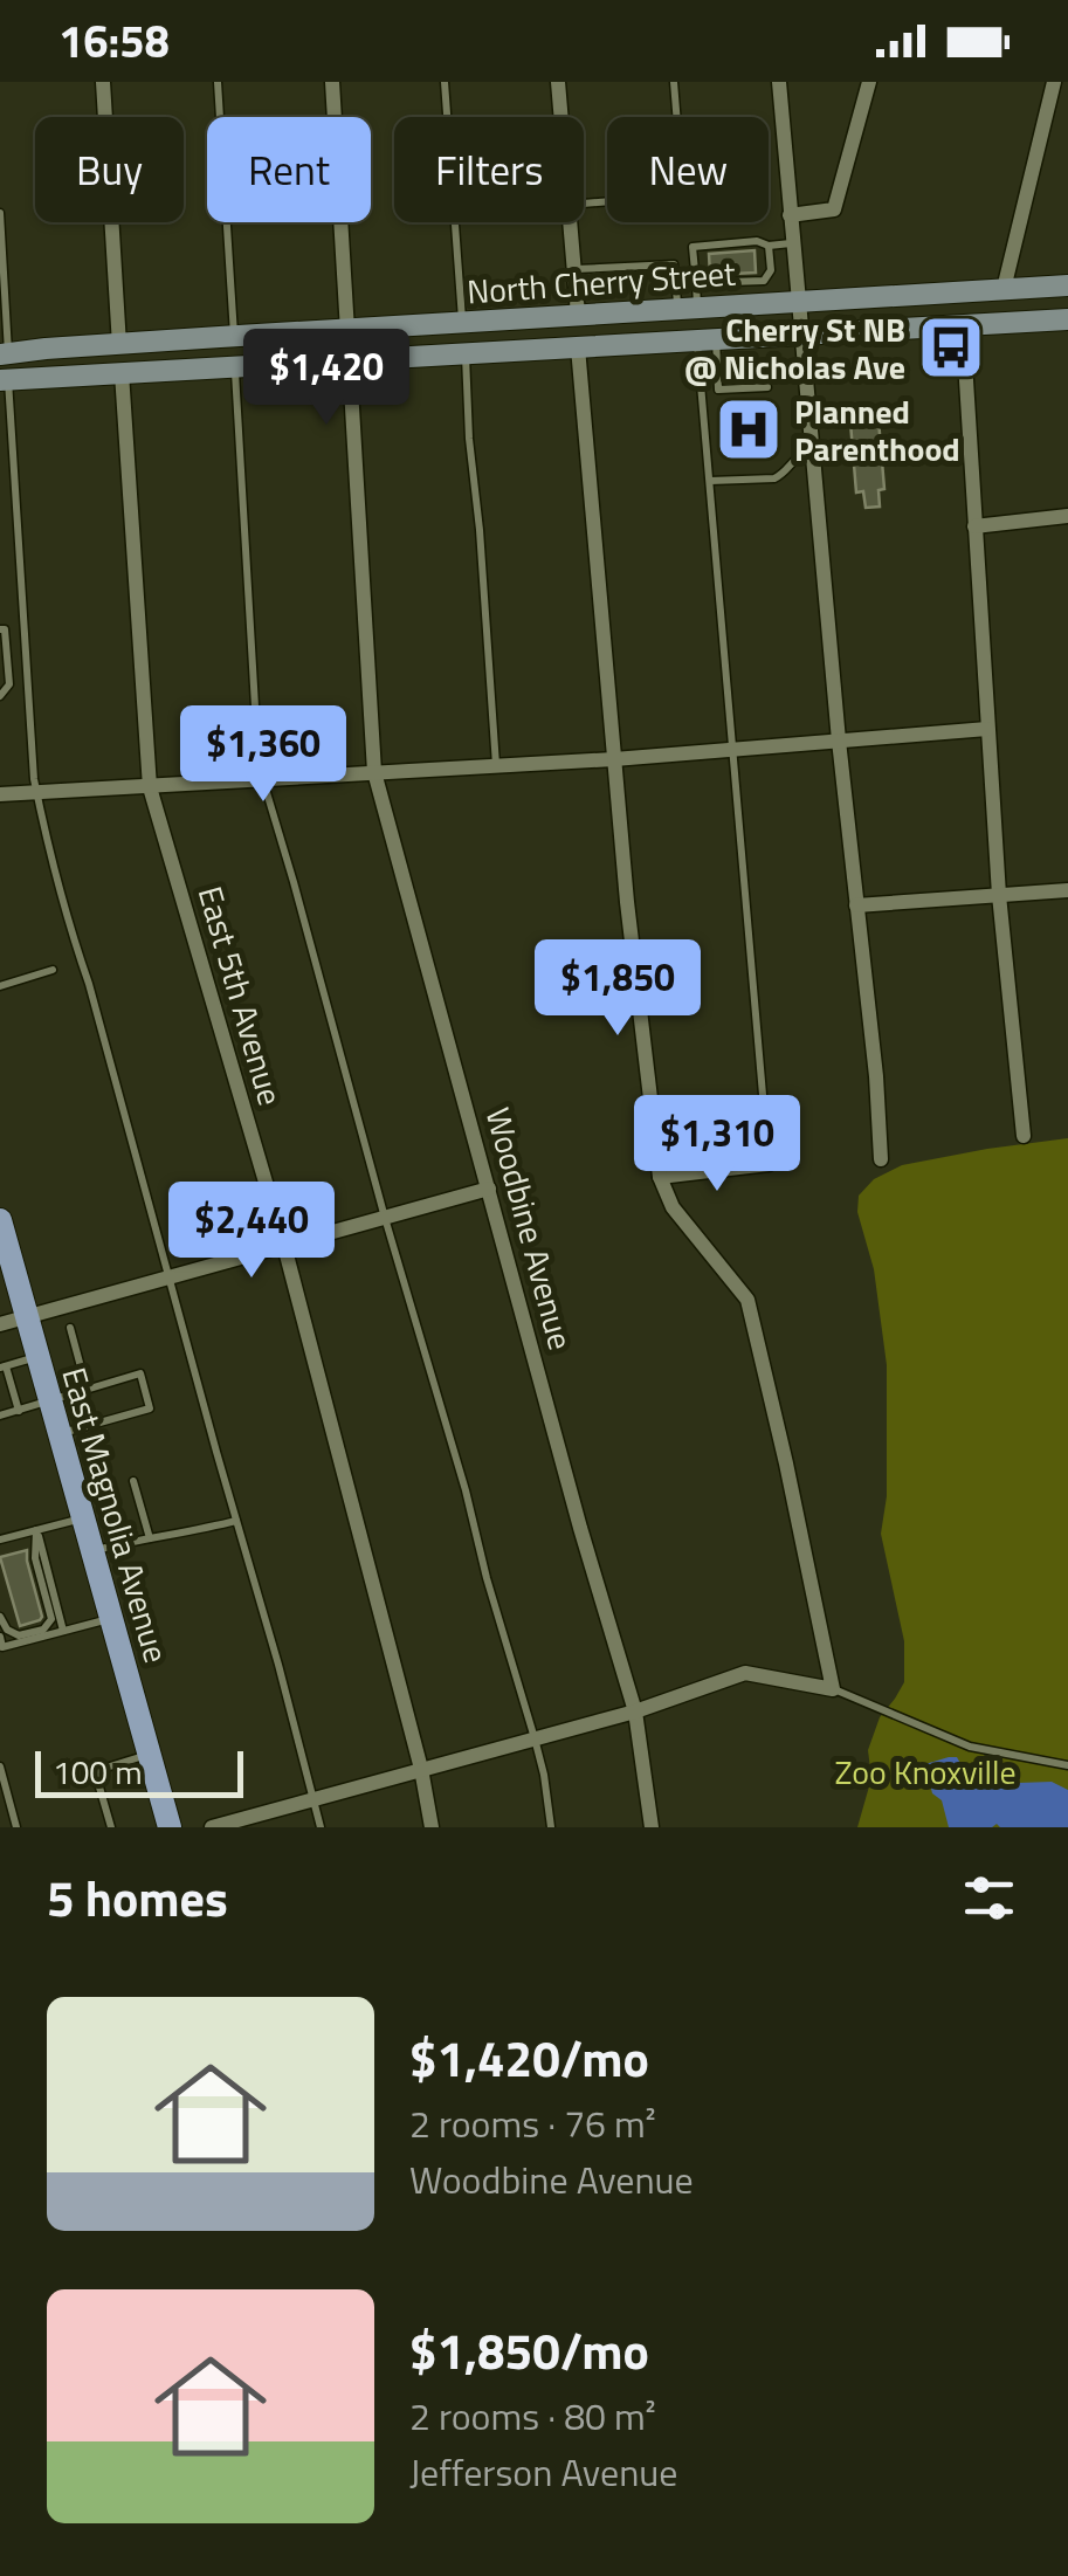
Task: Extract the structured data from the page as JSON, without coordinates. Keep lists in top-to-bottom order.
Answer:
{
  "streets": {
    "main road": ["North Cherry Street", "East Magnolia Avenue"],
    "street": ["East 5th Avenue", "Woodbine Avenue"]
  },
  "crossings": [
    ["North Cherry Street", "East 5th Avenue"],
    ["North Cherry Street", "Woodbine Avenue"]
  ],
  "parks": ["Zoo Knoxville"],
  "places": {
    "bus stop": ["Cherry St NB @ Nicholas Ave"],
    "hospital": ["Planned Parenthood"]
  },
  "scale_bar": "100 m",
  "page": {
    "status": "16:58",
    "chip": [
      "Buy",
      "Rent",
      "Filters",
      "New"
    ],
    "price": [
      "$1,420",
      "$1,360",
      "$1,850",
      "$1,310",
      "$2,440"
    ],
    "scale": "100 m",
    "heading": "5 homes",
    "list": [
      {
        "name": "$1,420/mo",
        "note": "2 rooms · 76 m² · Woodbine Avenue"
      },
      {
        "name": "$1,850/mo",
        "note": "2 rooms · 80 m² · Jefferson Avenue"
      }
    ]
  }
}
